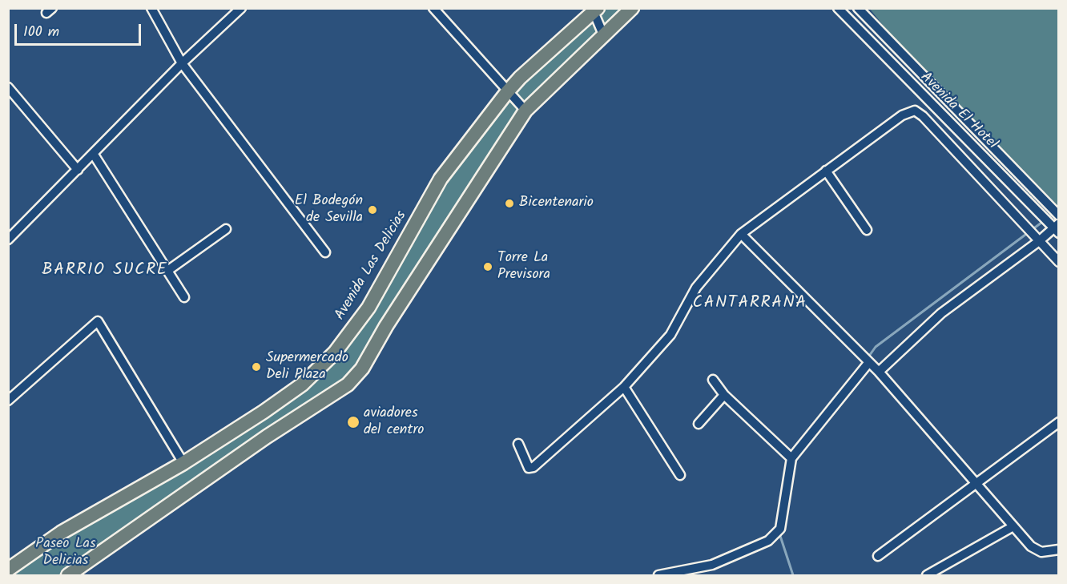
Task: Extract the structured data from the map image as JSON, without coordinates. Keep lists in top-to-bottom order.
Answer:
{
  "streets": {
    "main road": ["Avenida Las Delicias"],
    "street": ["Avenida El Hotel"]
  },
  "districts": ["BARRIO SUCRE", "CANTARRANA"],
  "parks": ["Paseo Las Delicias"],
  "places": [
    "Bicentenario",
    "El Bodegón de Sevilla",
    "Torre La Previsora",
    "Supermercado Deli Plaza",
    "aviadores del centro"
  ],
  "scale_bar": "100 m"
}
